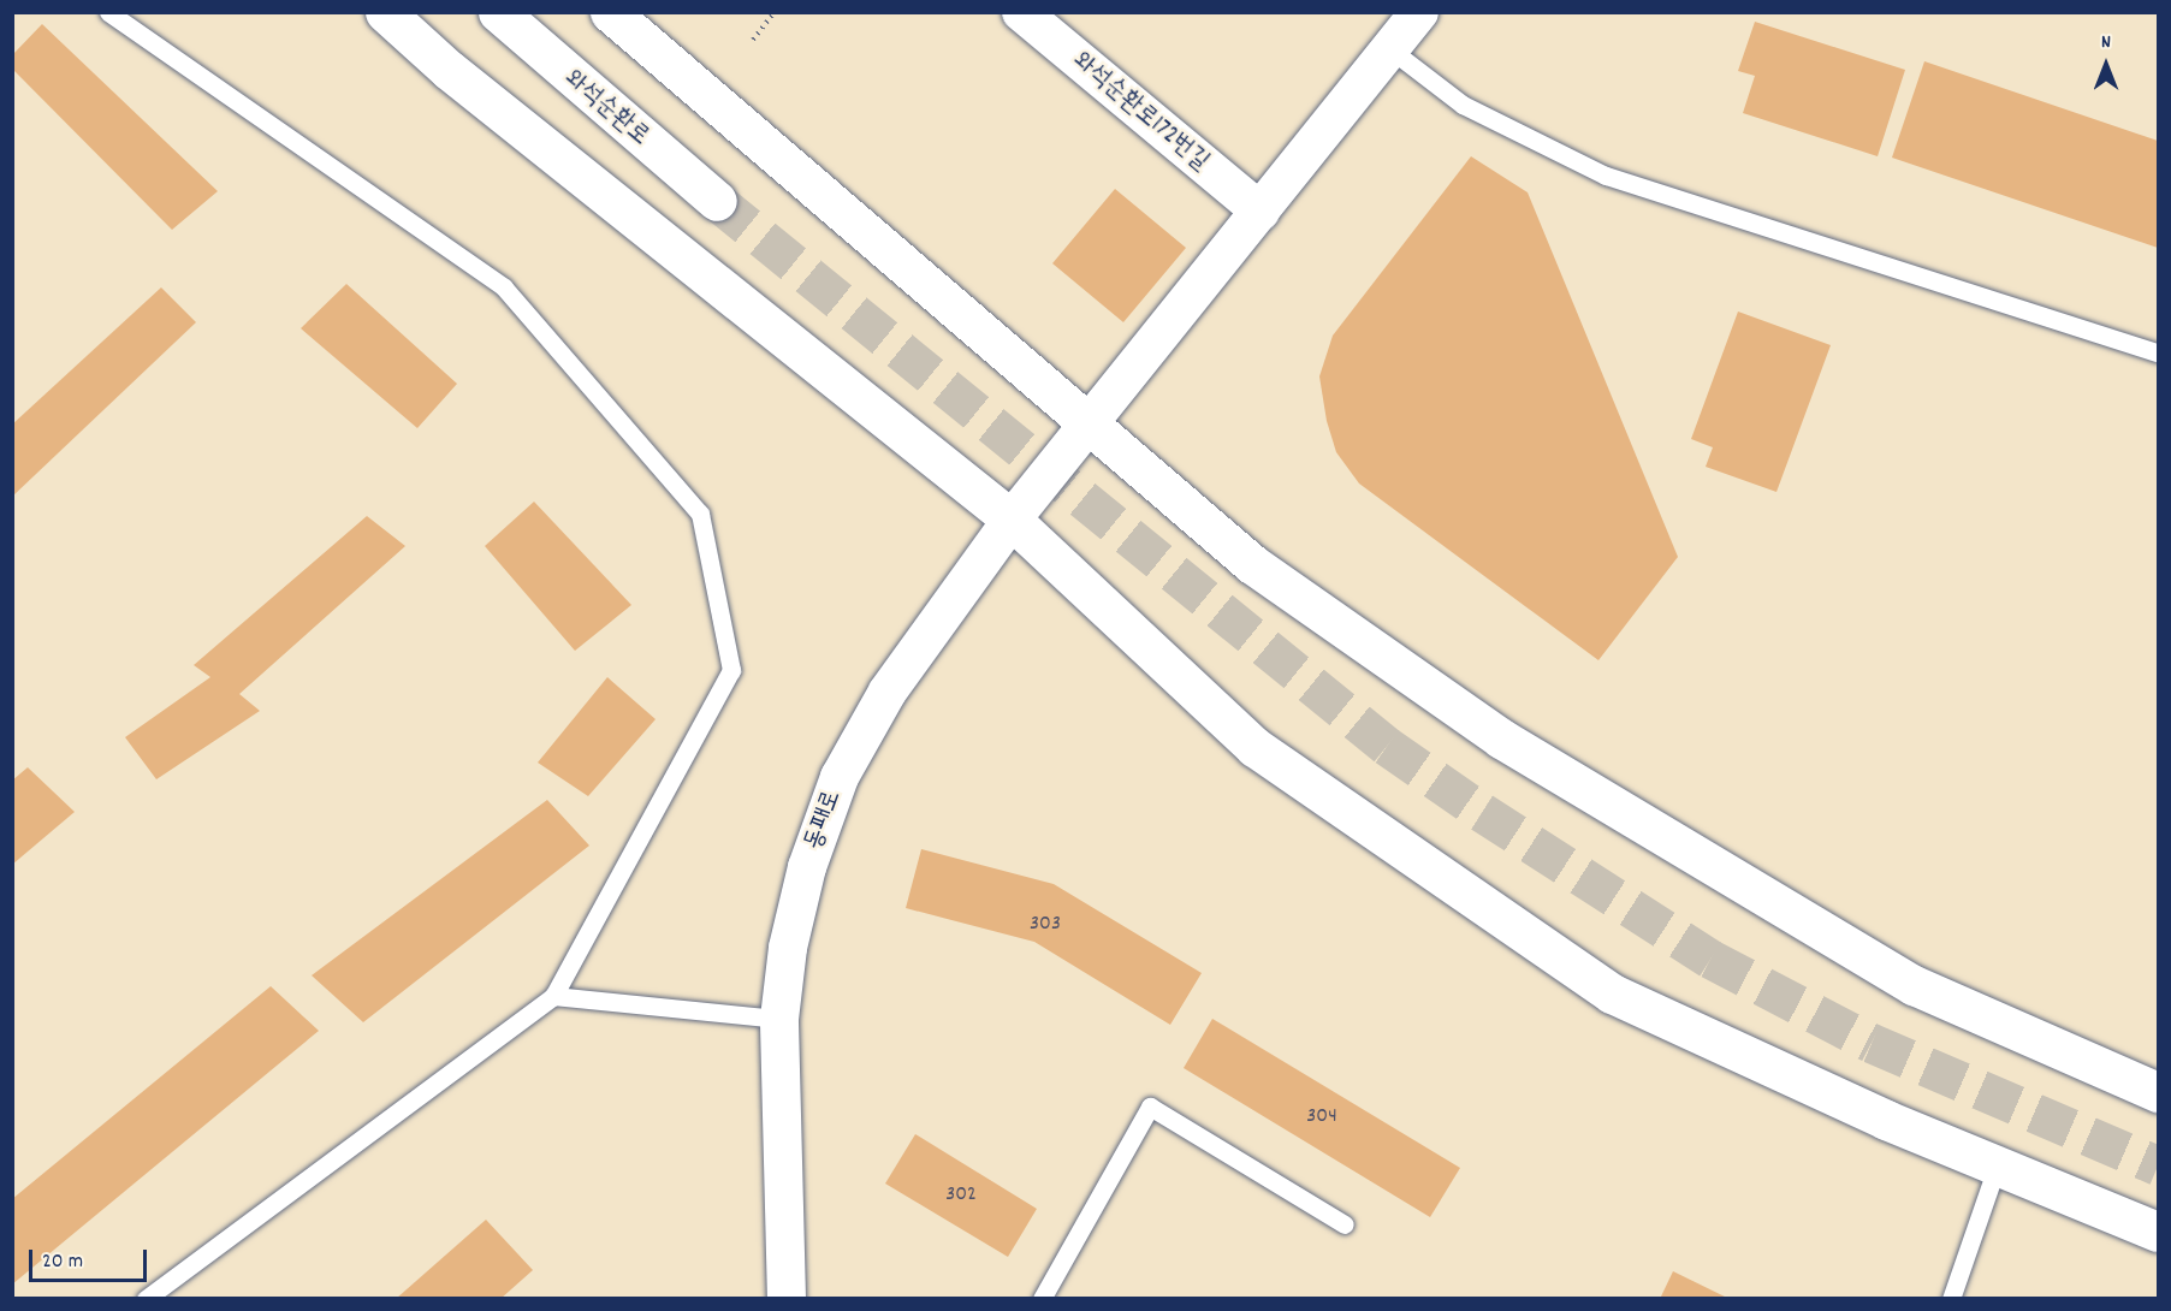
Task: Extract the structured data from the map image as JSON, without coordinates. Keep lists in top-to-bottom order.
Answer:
{
  "streets": {
    "street": ["와석순환로", "와석순환로172번길", "동패로"]
  },
  "house_numbers": ["303", "304", "302"],
  "scale_bar": "20 m",
  "north": "top"
}
